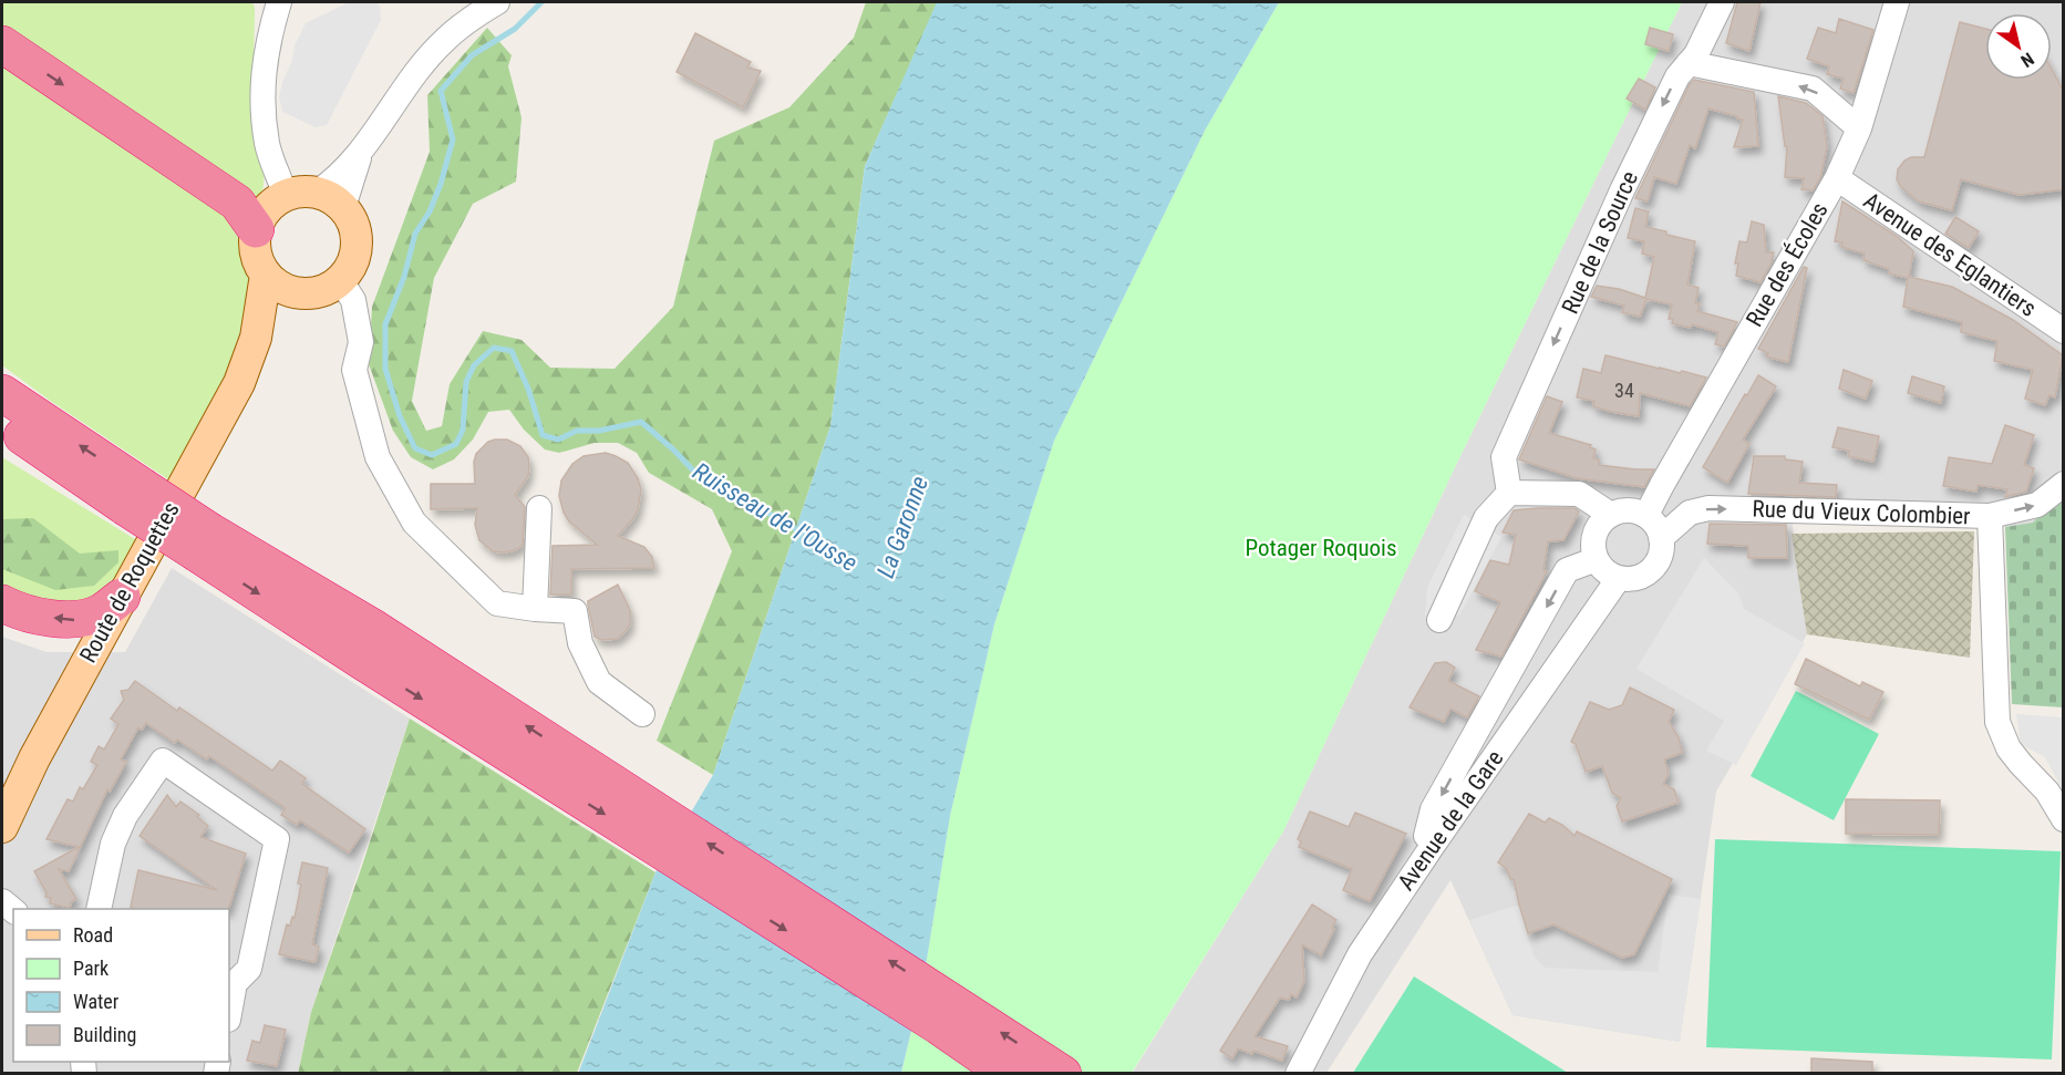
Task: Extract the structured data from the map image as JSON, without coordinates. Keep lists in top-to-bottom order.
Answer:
{
  "streets": {
    "main road": ["Route de Roquettes"],
    "street": [
      "Rue de la Source",
      "Avenue des Eglantiers",
      "Rue des Écoles",
      "Rue du Vieux Colombier",
      "Avenue de la Gare"
    ]
  },
  "crossings": [
    ["Avenue des Eglantiers", "Rue des Écoles"],
    ["Rue des Écoles", "Rue du Vieux Colombier"],
    ["Rue des Écoles", "Avenue de la Gare"],
    ["Rue du Vieux Colombier", "Avenue de la Gare"]
  ],
  "one_way": ["Rue de la Source", "Rue du Vieux Colombier"],
  "water": ["Ruisseau de l'Ousse", "La Garonne"],
  "parks": ["Potager Roquois"],
  "house_numbers": ["34"],
  "legend": [
    "Road",
    "Park",
    "Water",
    "Building"
  ],
  "north": "bottom right"
}
